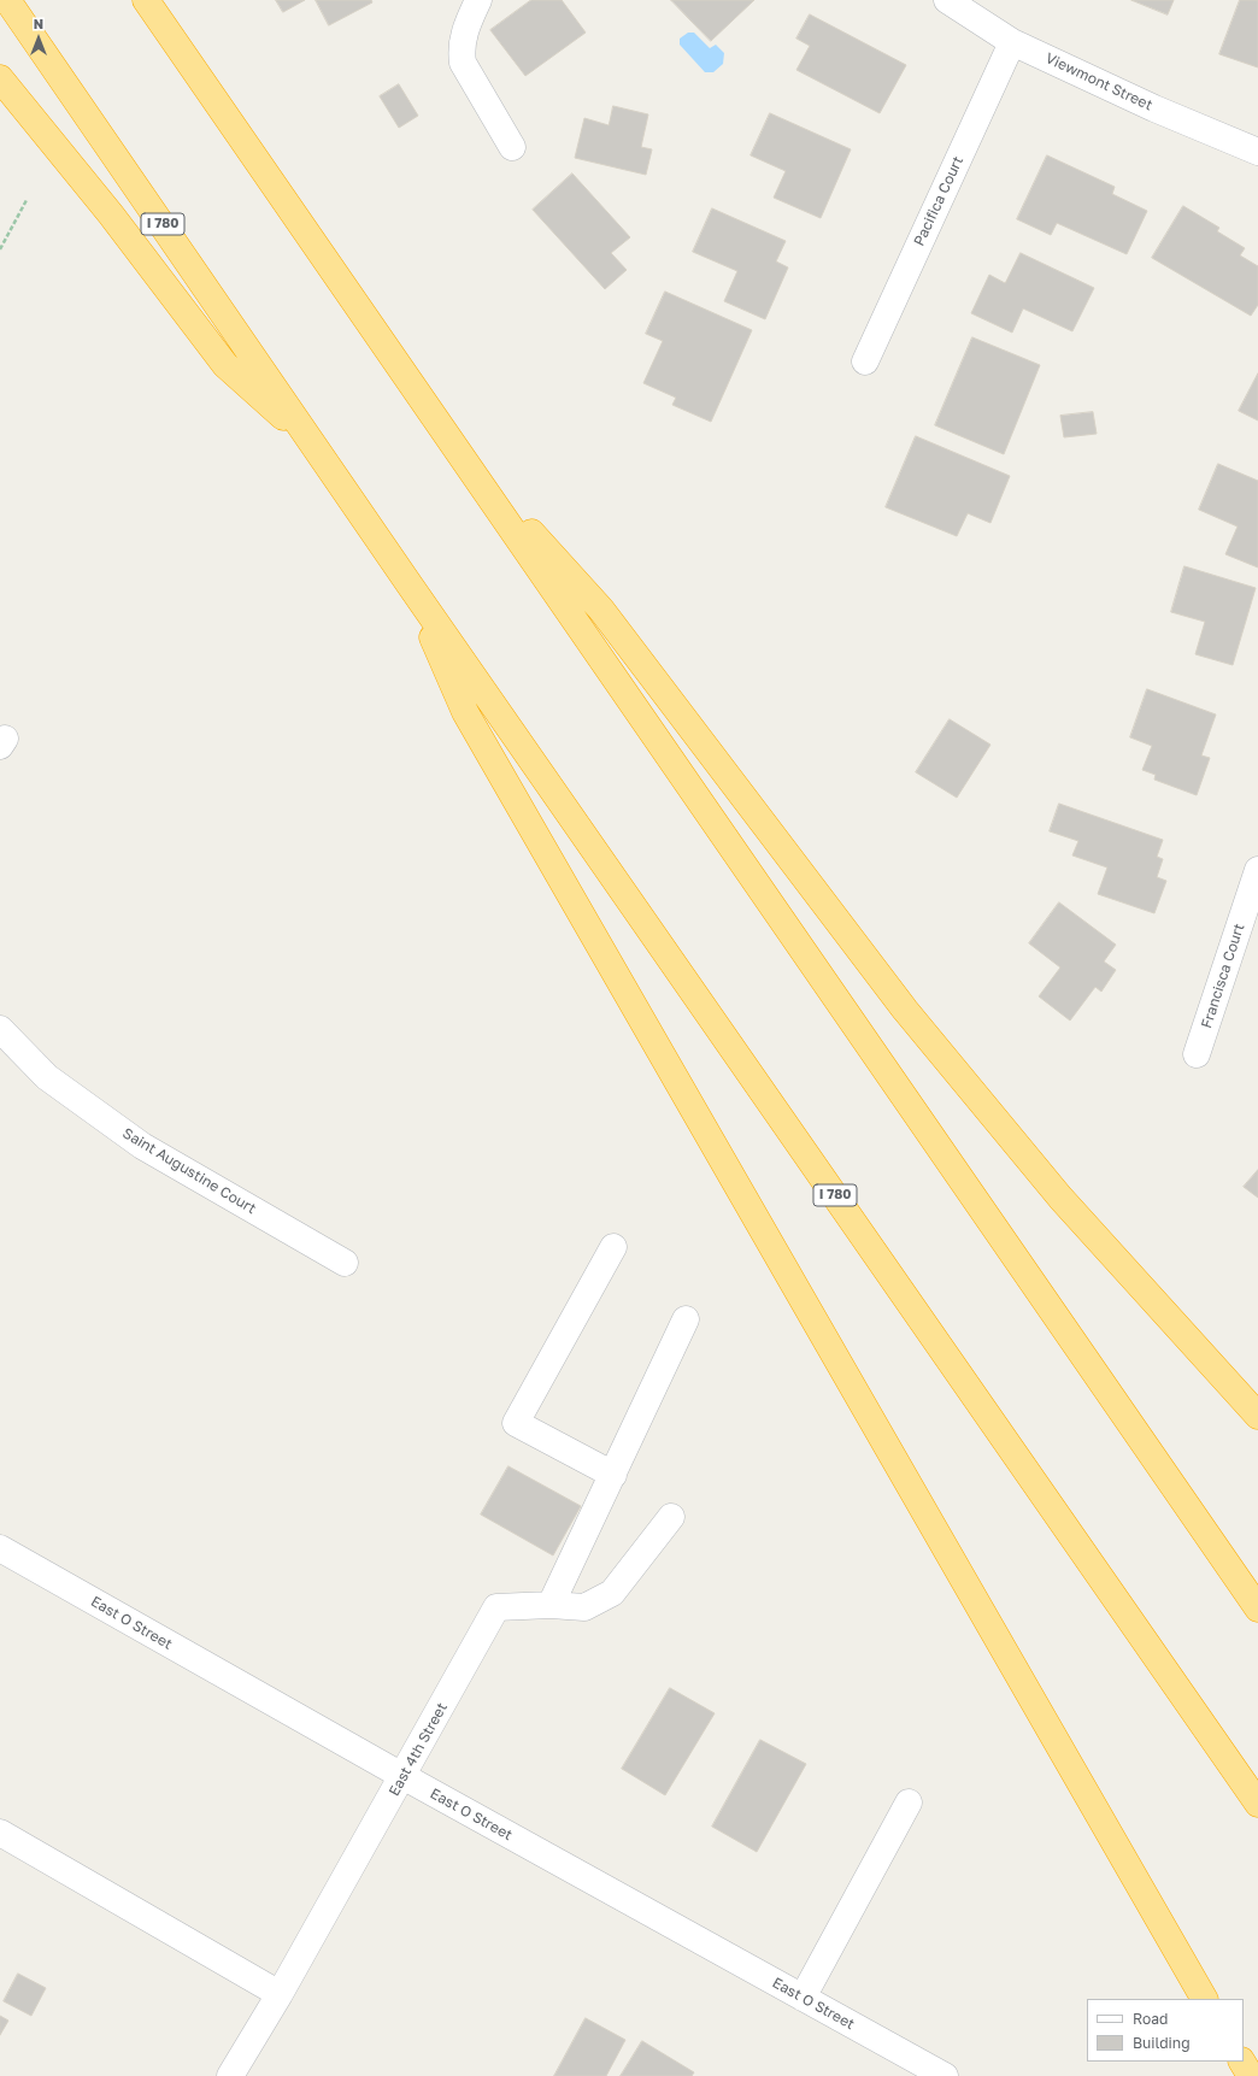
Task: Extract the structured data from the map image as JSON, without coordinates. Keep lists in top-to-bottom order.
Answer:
{
  "streets": {
    "highway": ["I 780"],
    "street": [
      "Viewmont Street",
      "Pacifica Court",
      "Francisca Court",
      "Saint Augustine Court",
      "East O Street",
      "East 4th Street"
    ]
  },
  "crossings": [
    ["Viewmont Street", "Pacifica Court"],
    ["East O Street", "East 4th Street"]
  ],
  "legend": ["Road", "Building"],
  "north": "top"
}
